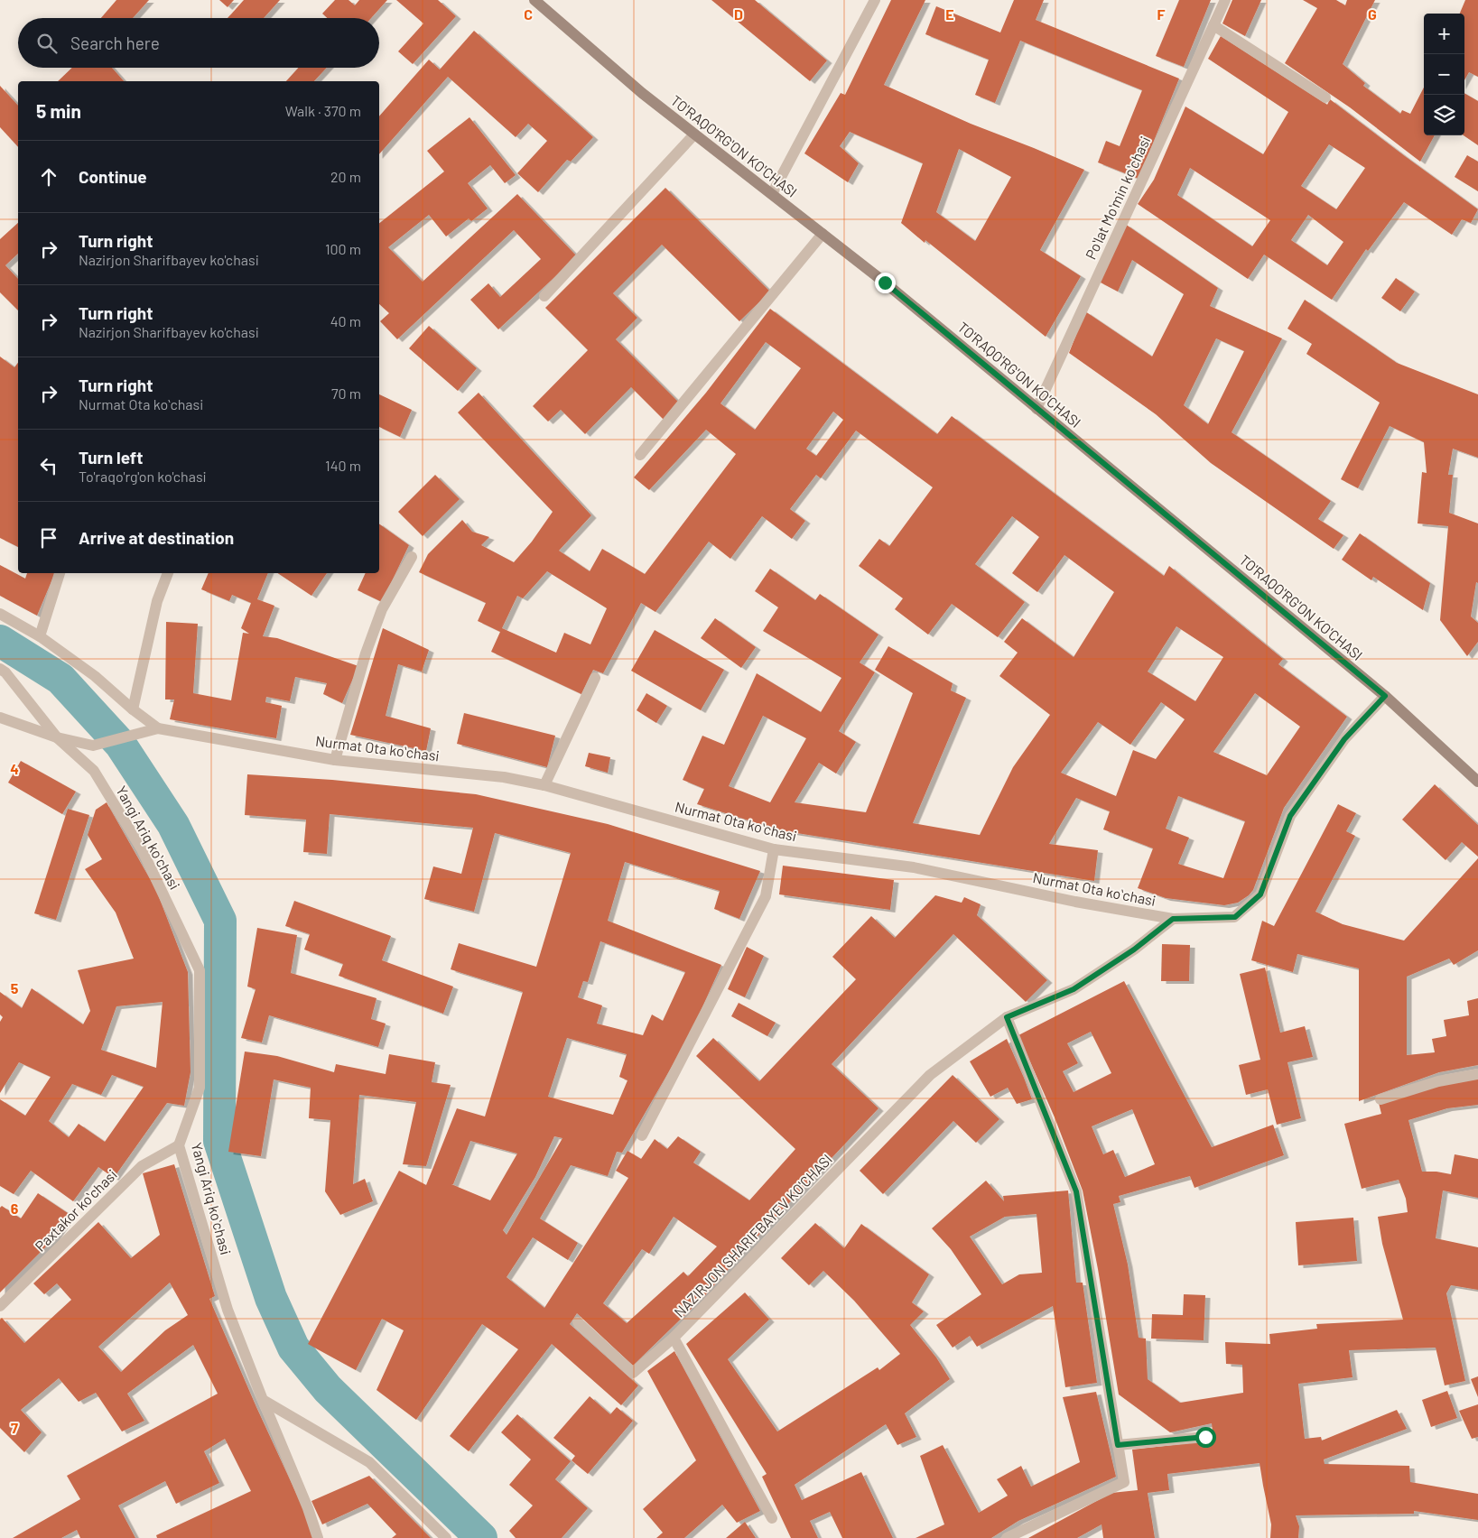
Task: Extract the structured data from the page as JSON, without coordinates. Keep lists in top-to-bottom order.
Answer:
{
  "streets": {
    "main road": ["TO'RAQO'RG'ON KO'CHASI"],
    "street": [
      "Poʻlat Moʻmin koʻchasi",
      "Nurmat Ota koʻchasi",
      "Yangi Ariq koʻchasi",
      "Paxtakor koʻchasi",
      "NAZIRJON SHARIFBAYEV KO'CHASI"
    ]
  },
  "crossings": [
    ["TO'RAQO'RG'ON KO'CHASI", "Poʻlat Moʻmin koʻchasi"],
    ["TO'RAQO'RG'ON KO'CHASI", "Nurmat Ota koʻchasi"],
    ["Nurmat Ota koʻchasi", "NAZIRJON SHARIFBAYEV KO'CHASI"],
    ["Yangi Ariq koʻchasi", "Paxtakor koʻchasi"]
  ],
  "page": {
    "map_buttons": ["+", "−"],
    "search": "Search here",
    "heading": ["5 min", "Walk · 370 m"],
    "list": [
      ["Continue", "20 m"],
      ["Turn right", "Nazirjon Sharifbayev ko'chasi", "100 m"],
      ["Turn right", "Nazirjon Sharifbayev ko'chasi", "40 m"],
      ["Turn right", "Nurmat Ota koʻchasi", "70 m"],
      ["Turn left", "To'raqo'rg'on ko'chasi", "140 m"],
      "Arrive at destination"
    ]
  },
  "grid": {
    "columns": [
      "C",
      "D",
      "E",
      "F",
      "G"
    ],
    "rows": [
      "4",
      "5",
      "6",
      "7"
    ]
  }
}
